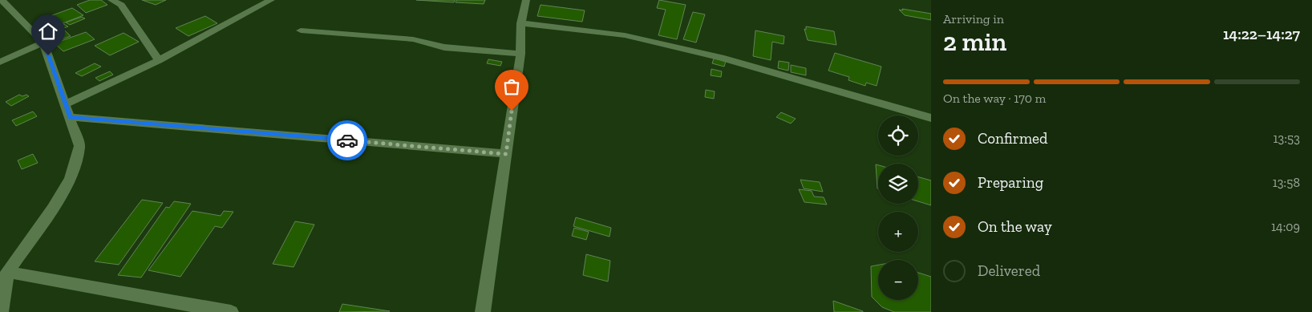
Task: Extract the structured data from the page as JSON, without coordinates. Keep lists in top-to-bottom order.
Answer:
{
  "page": {
    "heading": ["2 min", "Arriving in", "14:22–14:27"],
    "bar": "On the way · 170 m",
    "map_buttons": ["+", "−"],
    "list": [
      ["Confirmed", "13:53"],
      ["Preparing", "13:58"],
      ["On the way", "14:09"],
      "Delivered"
    ]
  }
}
